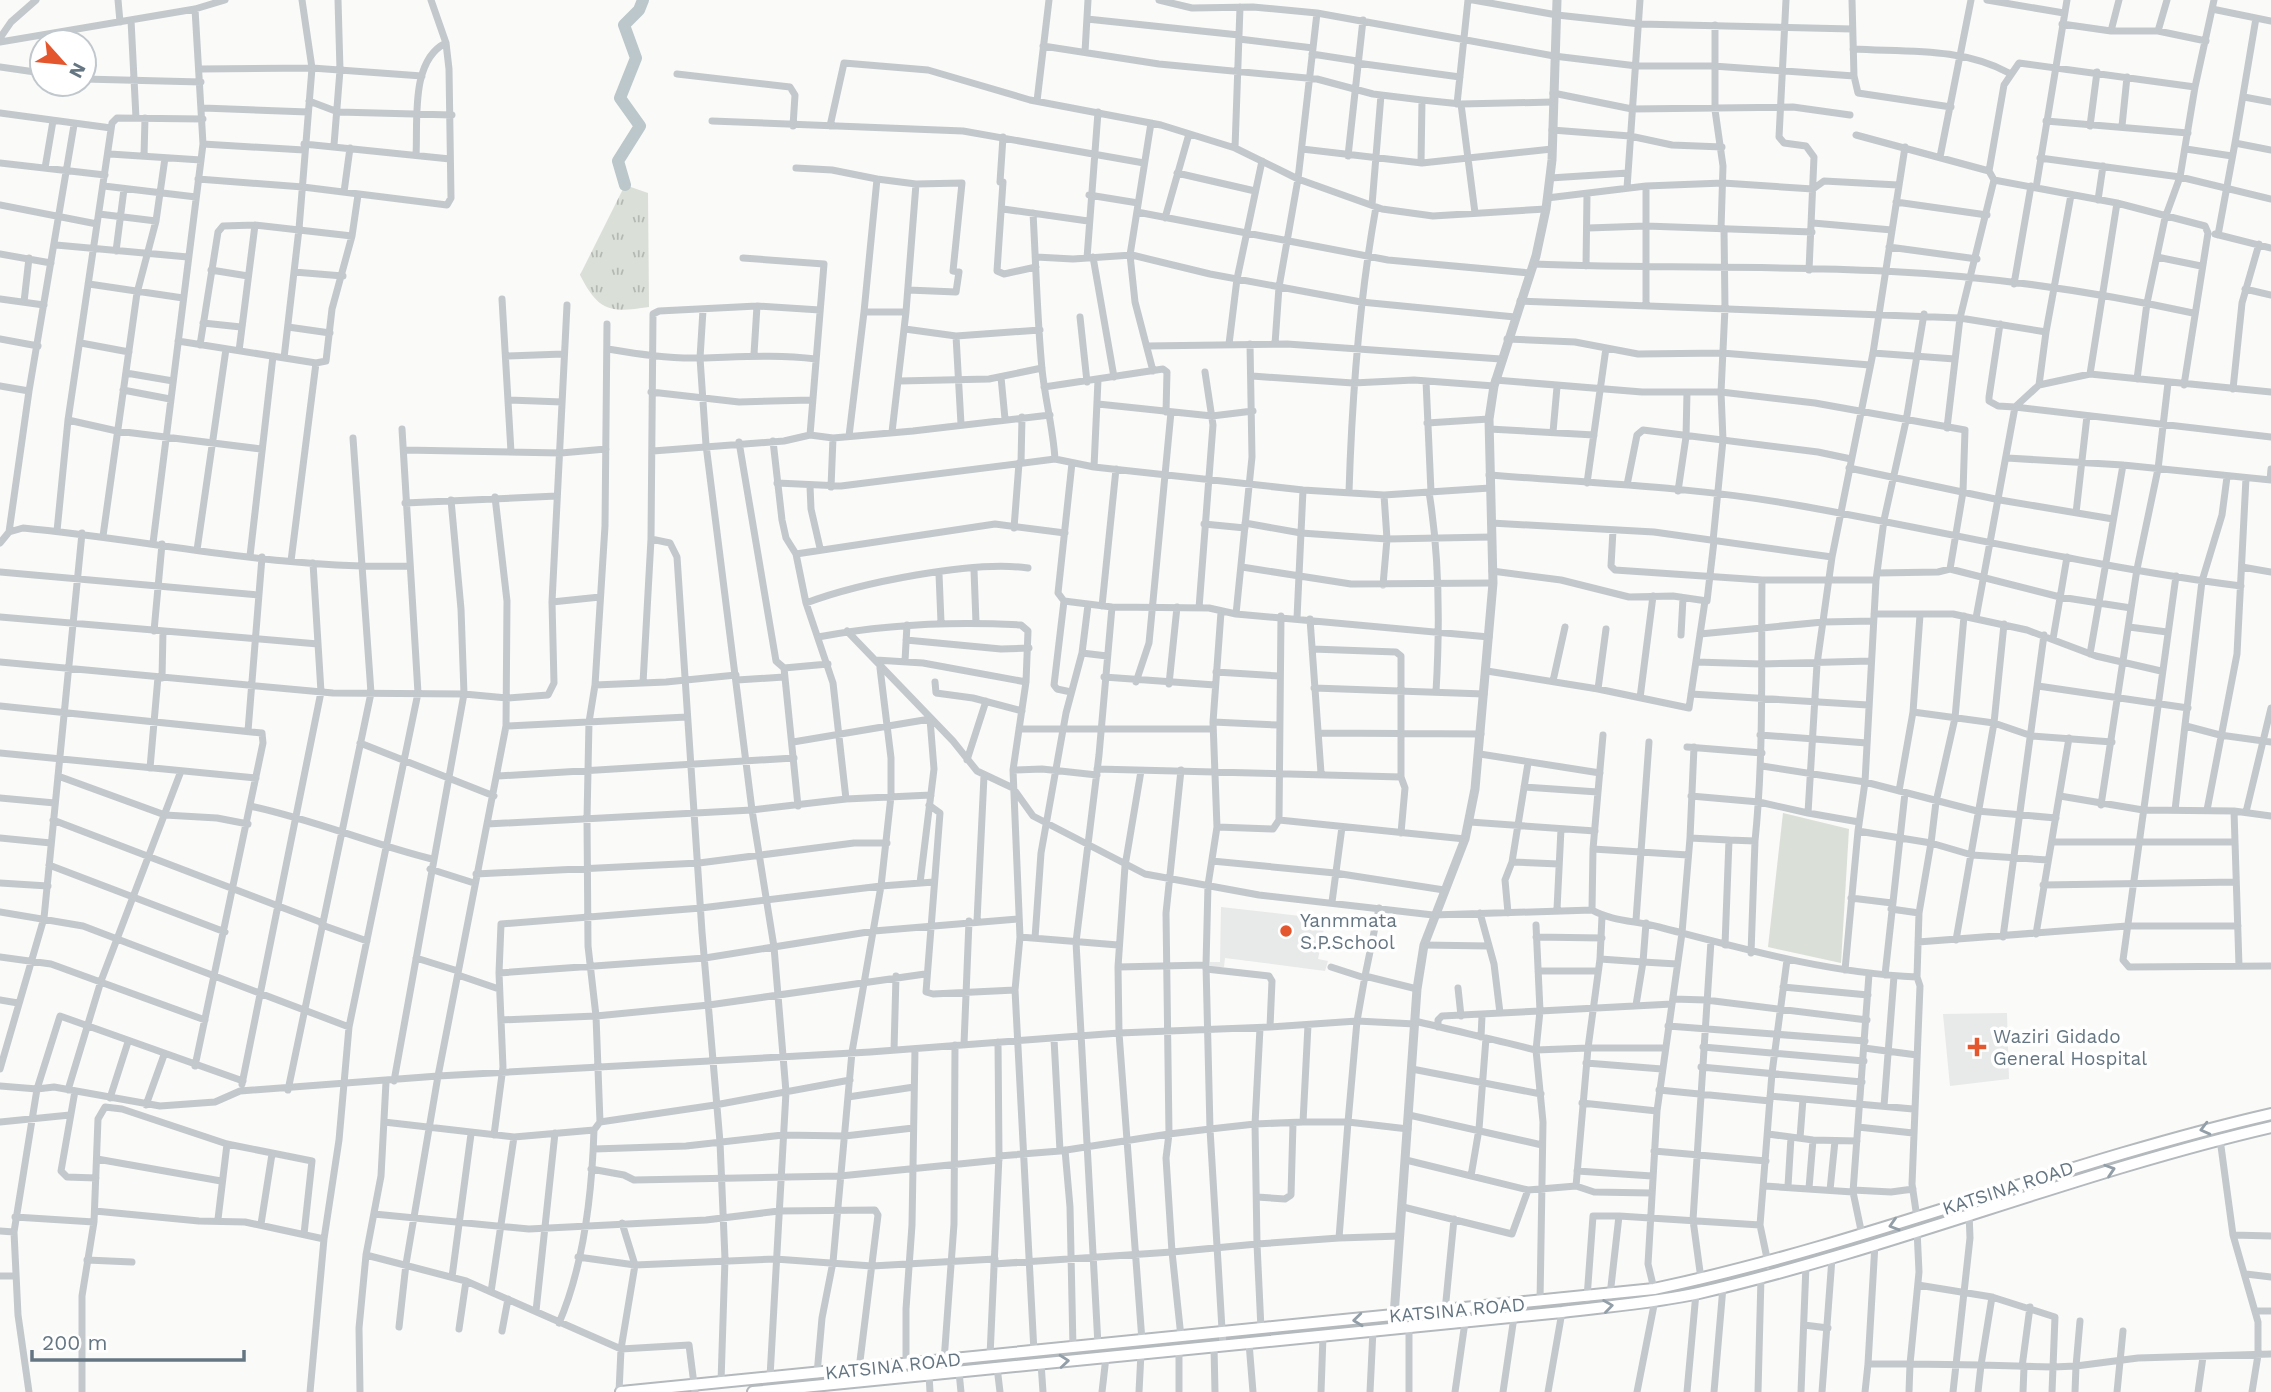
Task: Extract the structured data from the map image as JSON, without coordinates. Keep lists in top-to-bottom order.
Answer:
{
  "streets": {
    "highway": ["KATSINA ROAD"]
  },
  "places": {
    "other": ["Yanmmata S.P.School"],
    "health": ["Waziri Gidado General Hospital"]
  },
  "scale_bar": "200 m",
  "north": "bottom right"
}
